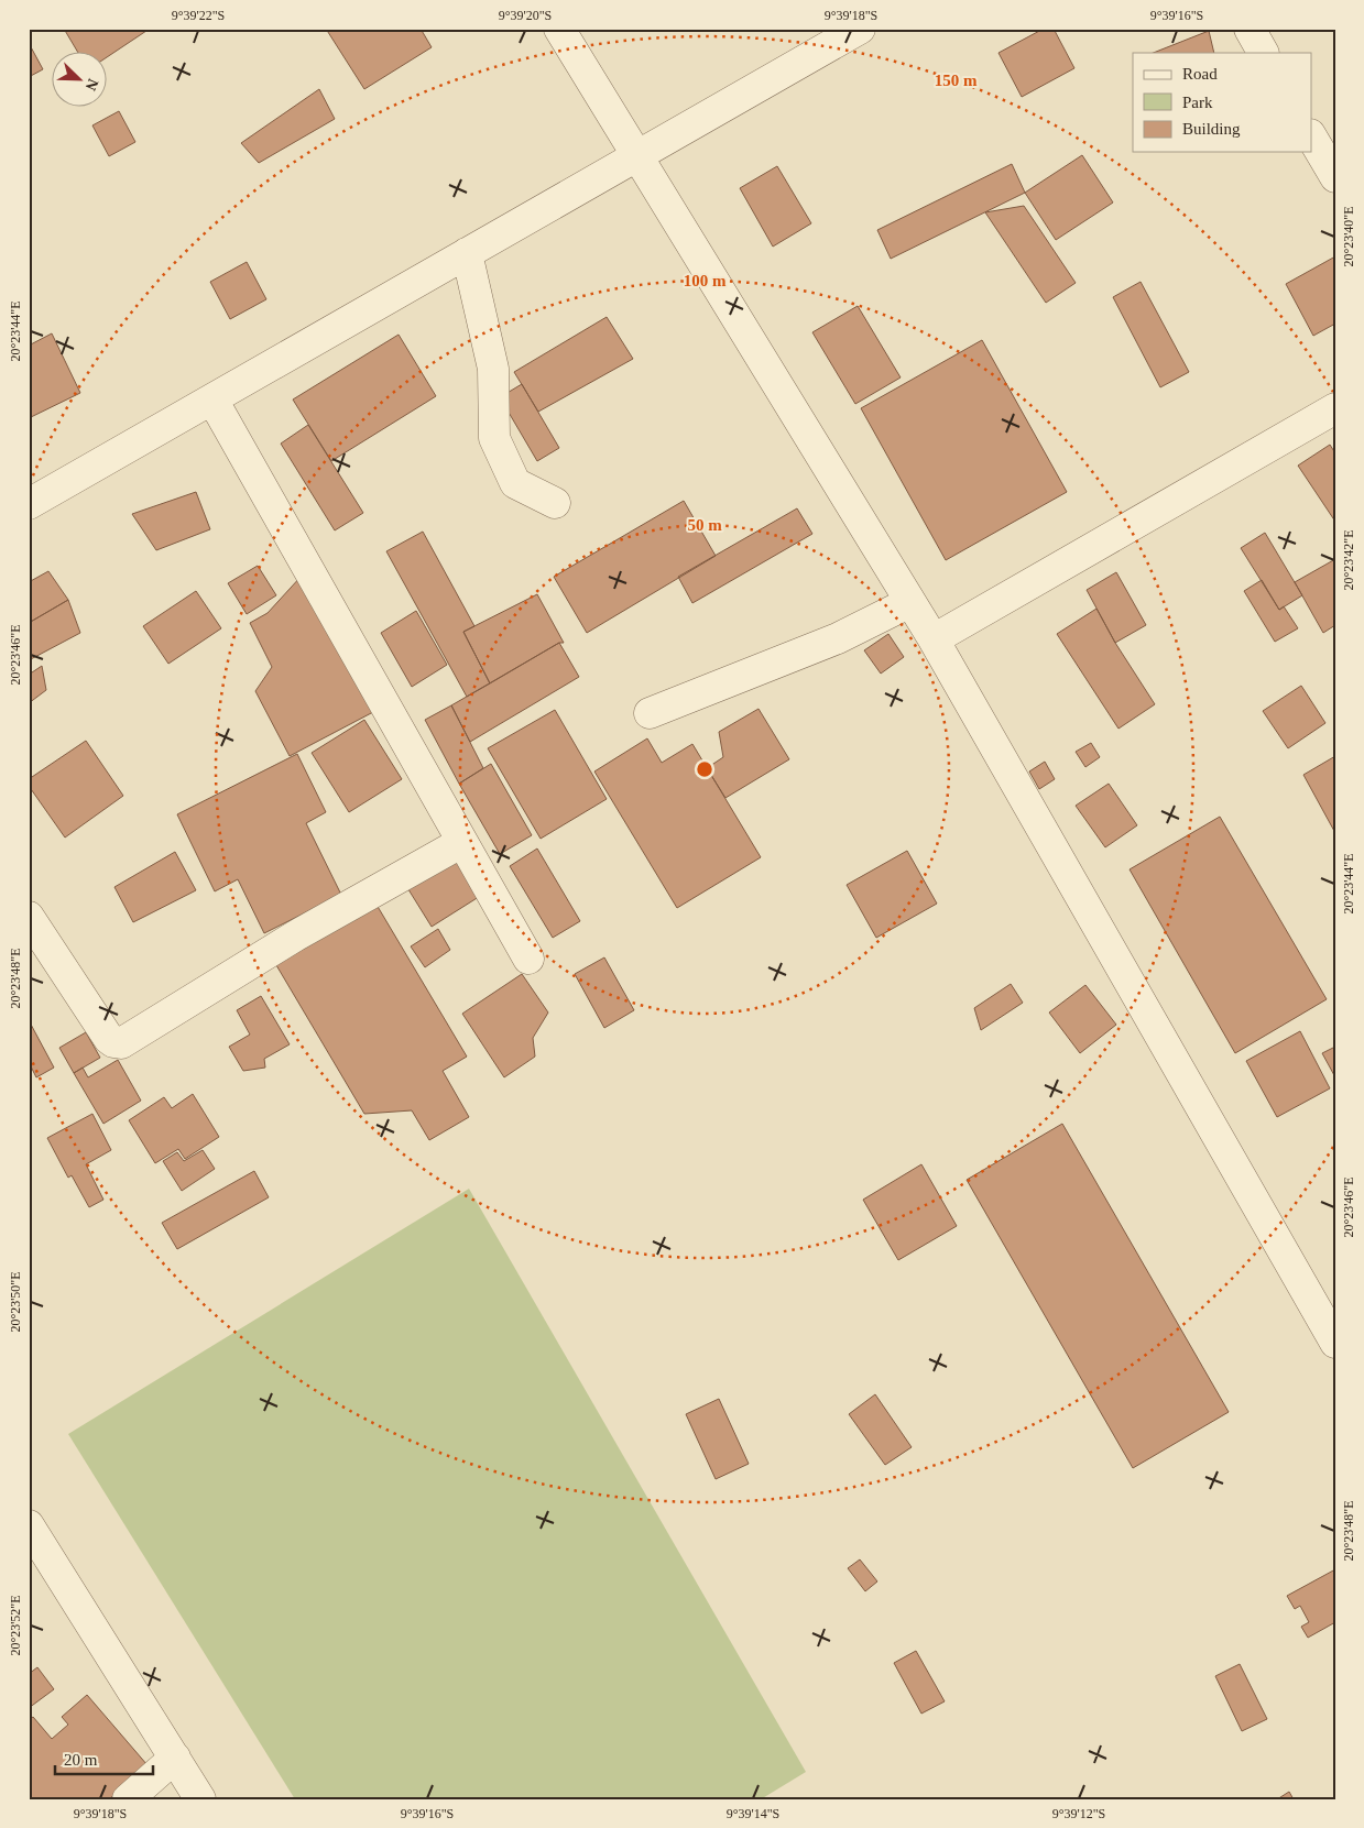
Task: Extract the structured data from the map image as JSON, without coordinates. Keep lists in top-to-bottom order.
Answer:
{
  "legend": ["Road", "Park", "Building"],
  "scale_bar": "20 m",
  "north": "bottom right",
  "coordinates": [
    "9°39'22\"S",
    "9°39'20\"S",
    "9°39'18\"S",
    "9°39'16\"S",
    "20°23'40\"E",
    "20°23'44\"E",
    "20°23'42\"E",
    "20°23'46\"E",
    "20°23'48\"E",
    "20°23'50\"E",
    "20°23'52\"E",
    "9°39'14\"S",
    "9°39'12\"S"
  ],
  "rings": ["150 m", "100 m", "50 m"]
}
